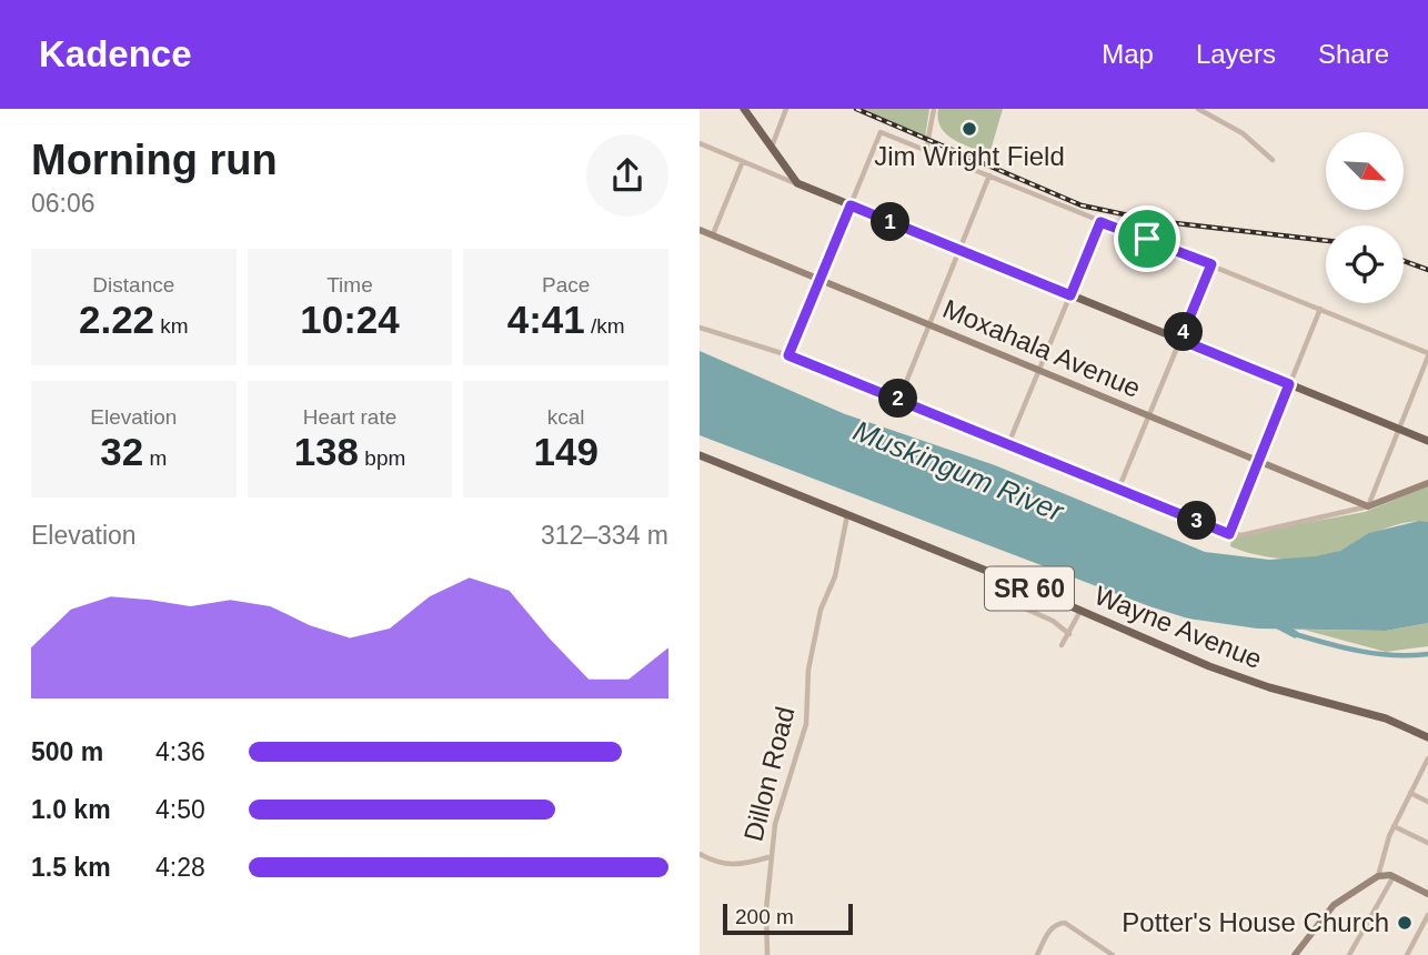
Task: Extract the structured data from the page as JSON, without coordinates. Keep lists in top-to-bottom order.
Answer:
{
  "streets": {
    "main road": ["SR 60", "Wayne Avenue"],
    "street": ["Moxahala Avenue", "Dillon Road"]
  },
  "crossings": [
    ["Wayne Avenue", "Dillon Road"]
  ],
  "water": ["Muskingum River"],
  "places": ["Jim Wright Field", "Potter's House Church"],
  "scale_bar": "200 m",
  "north": "bottom right",
  "page": {
    "header": "Kadence",
    "nav": ["Map", "Layers", "Share"],
    "heading": ["Morning run", "06:06"],
    "pins": [
      "1",
      "4",
      "2",
      "3"
    ],
    "stats": [
      ["Distance", "2.22 km"],
      ["Time", "10:24"],
      ["Pace", "4:41 /km"],
      ["Elevation", "32 m"],
      ["Heart rate", "138 bpm"],
      ["kcal", "149"]
    ],
    "chart": ["Elevation", "312–334 m"],
    "list": [
      {
        "name": "500 m",
        "note": "4:36"
      },
      {
        "name": "1.0 km",
        "note": "4:50"
      },
      {
        "name": "1.5 km",
        "note": "4:28"
      }
    ],
    "scale": "200 m"
  }
}
